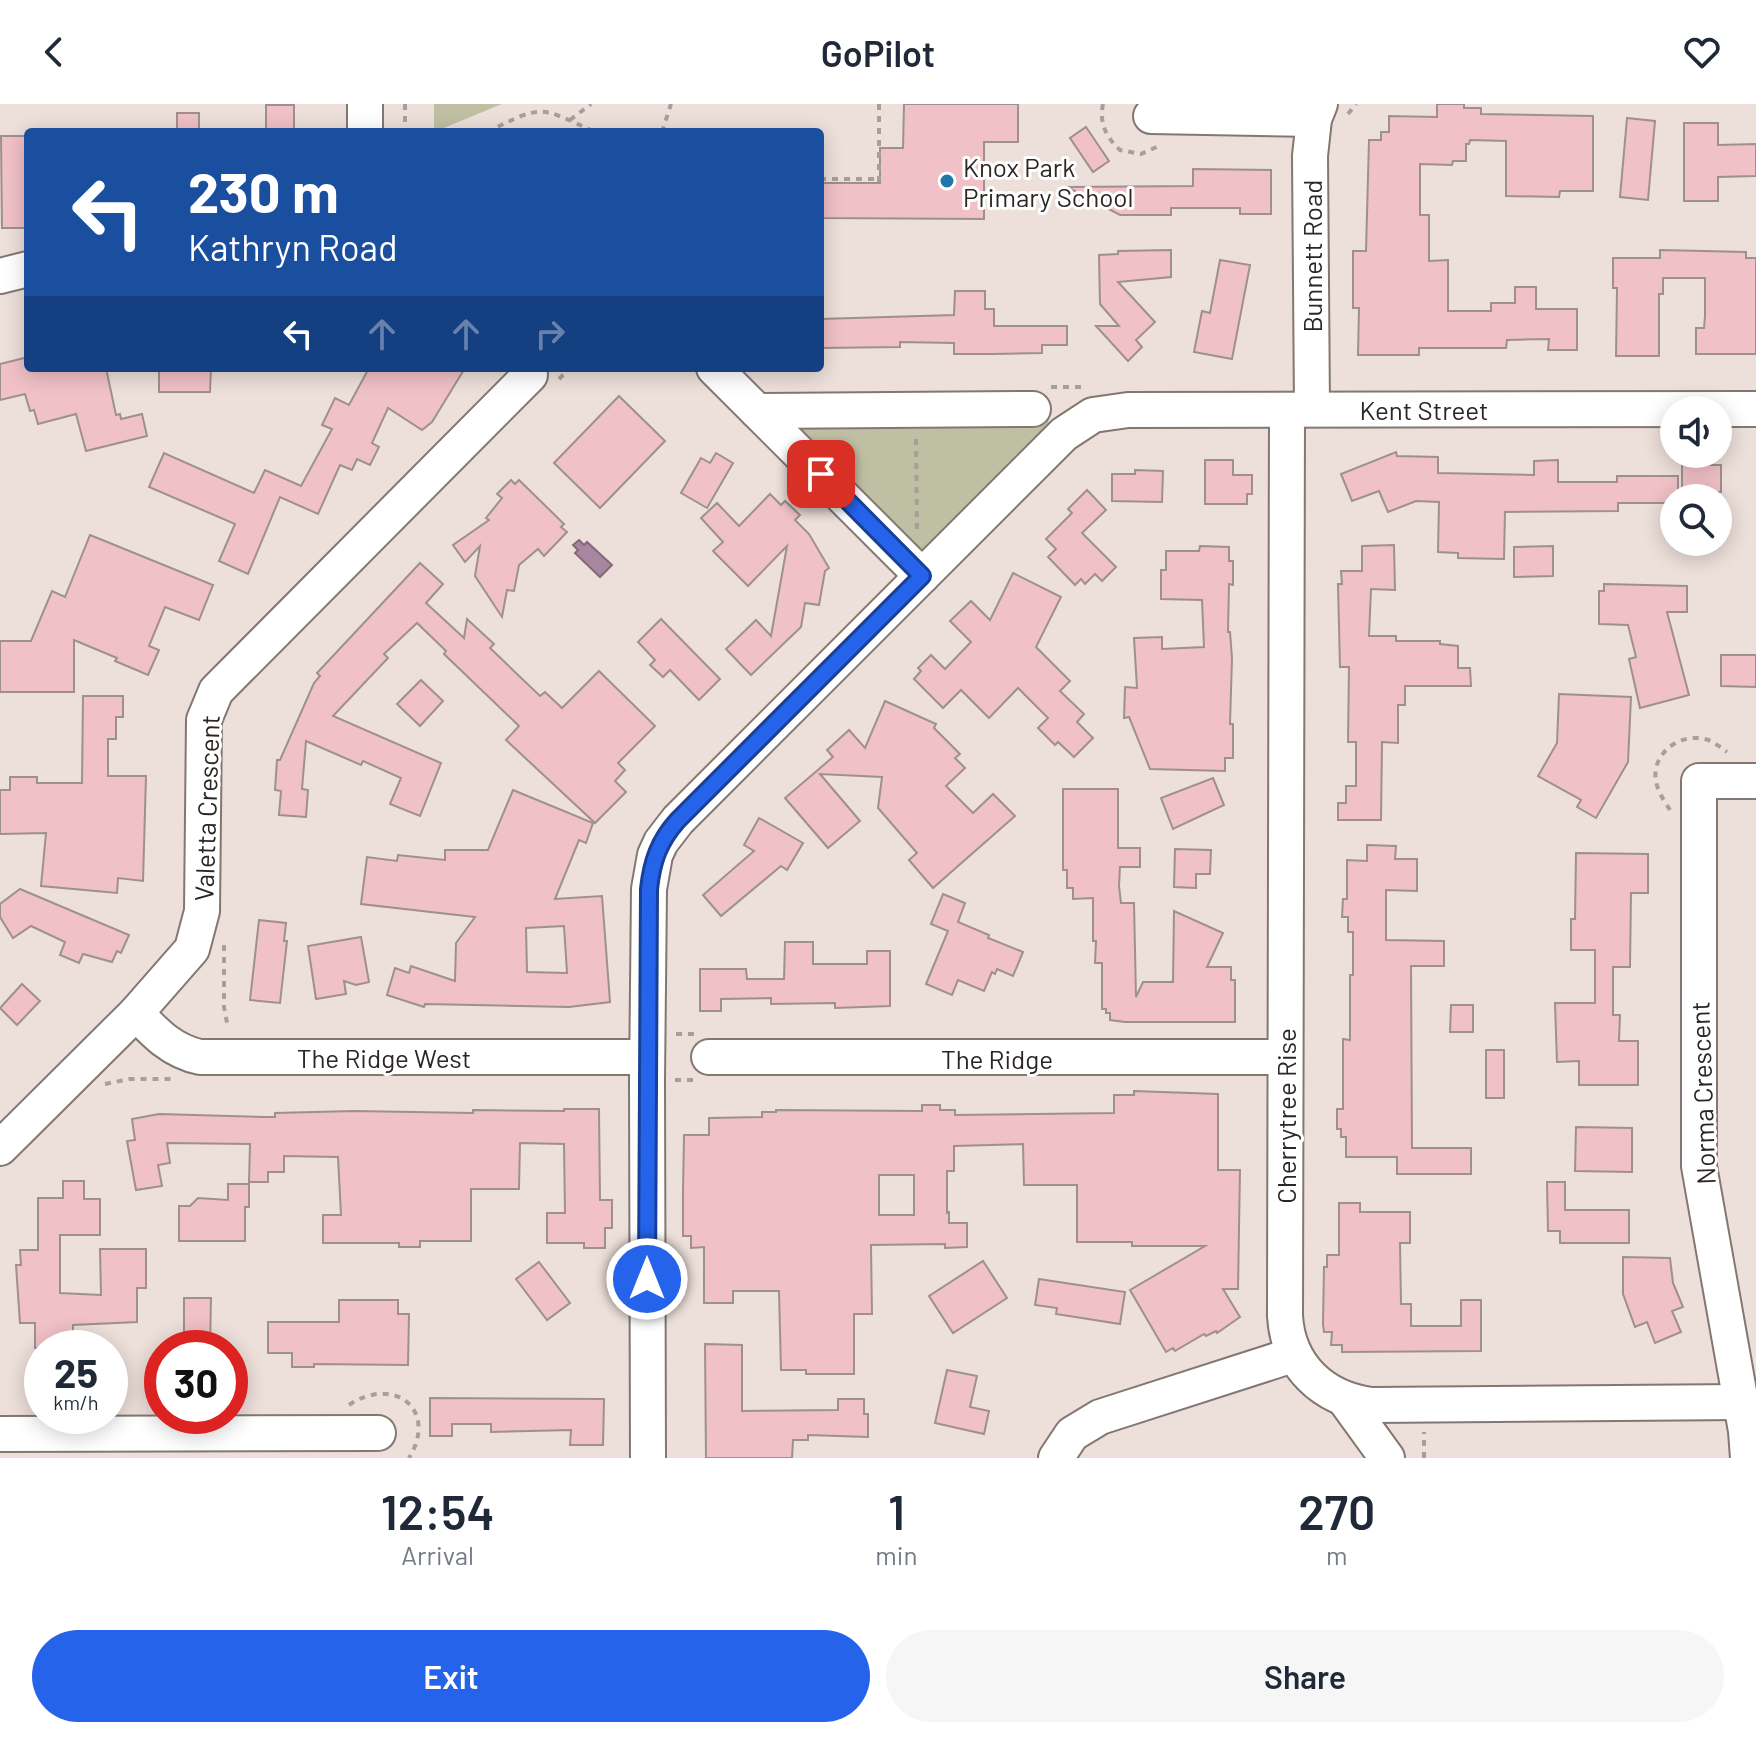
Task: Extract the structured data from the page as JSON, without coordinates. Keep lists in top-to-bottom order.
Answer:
{
  "streets": {
    "street": [
      "Bunnett Road",
      "Kent Street",
      "Valetta Crescent",
      "The Ridge West",
      "The Ridge",
      "Norma Crescent",
      "Cherrytree Rise"
    ]
  },
  "crossings": [
    ["Bunnett Road", "Kent Street"],
    ["Bunnett Road", "Cherrytree Rise"],
    ["Kent Street", "Cherrytree Rise"],
    ["Valetta Crescent", "The Ridge West"],
    ["The Ridge", "Cherrytree Rise"]
  ],
  "places": ["Knox Park Primary School"],
  "page": {
    "header": "GoPilot",
    "turn": ["230 m", "Kathryn Road"],
    "speed": "25 km/h",
    "limit": "30",
    "eta": [
      "12:54",
      "Arrival",
      "1",
      "min",
      "270",
      "m"
    ],
    "buttons": ["Exit", "Share"]
  }
}
